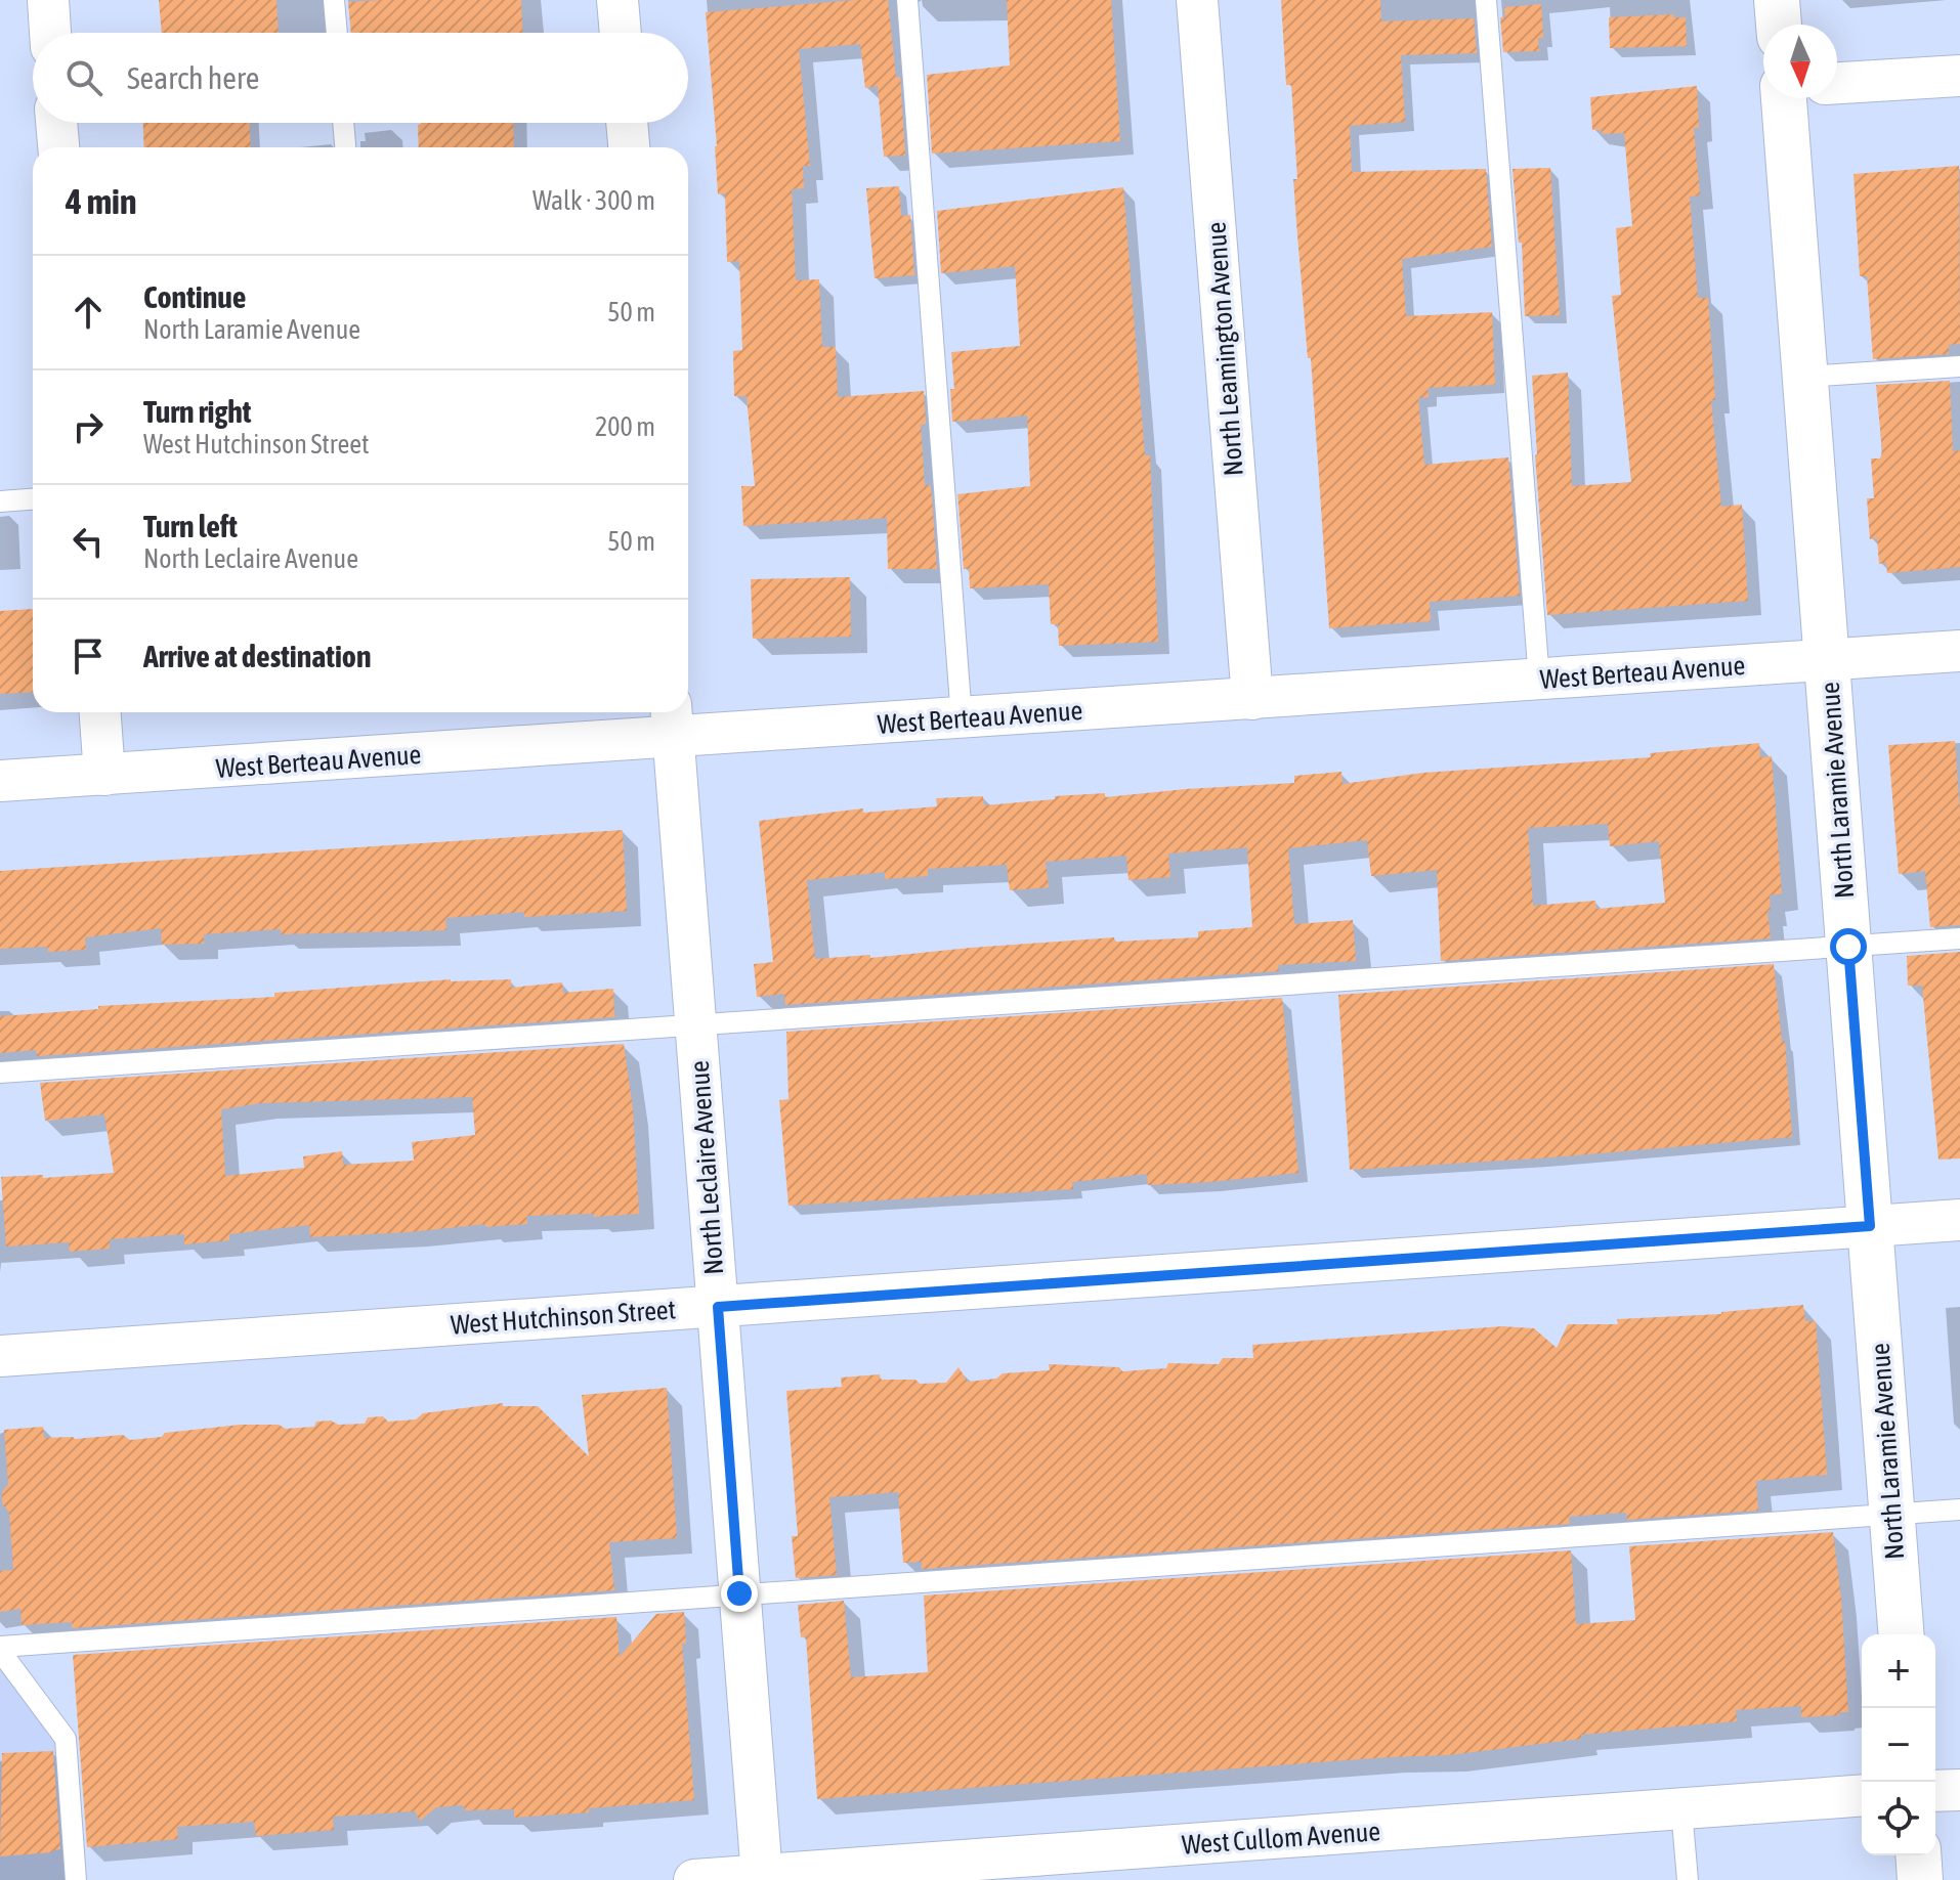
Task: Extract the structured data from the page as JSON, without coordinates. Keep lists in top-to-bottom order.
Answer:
{
  "streets": {
    "street": [
      "North Leamington Avenue",
      "West Berteau Avenue",
      "North Laramie Avenue",
      "North Leclaire Avenue",
      "West Hutchinson Street",
      "West Cullom Avenue"
    ]
  },
  "crossings": [
    ["North Leamington Avenue", "West Berteau Avenue"],
    ["West Berteau Avenue", "North Laramie Avenue"],
    ["West Berteau Avenue", "North Leclaire Avenue"],
    ["North Laramie Avenue", "West Hutchinson Street"],
    ["North Leclaire Avenue", "West Hutchinson Street"],
    ["North Leclaire Avenue", "West Cullom Avenue"]
  ],
  "north": "bottom",
  "page": {
    "search": "Search here",
    "heading": ["4 min", "Walk · 300 m"],
    "list": [
      ["Continue", "North Laramie Avenue", "50 m"],
      ["Turn right", "West Hutchinson Street", "200 m"],
      ["Turn left", "North Leclaire Avenue", "50 m"],
      "Arrive at destination"
    ],
    "map_buttons": ["+", "−"]
  }
}
